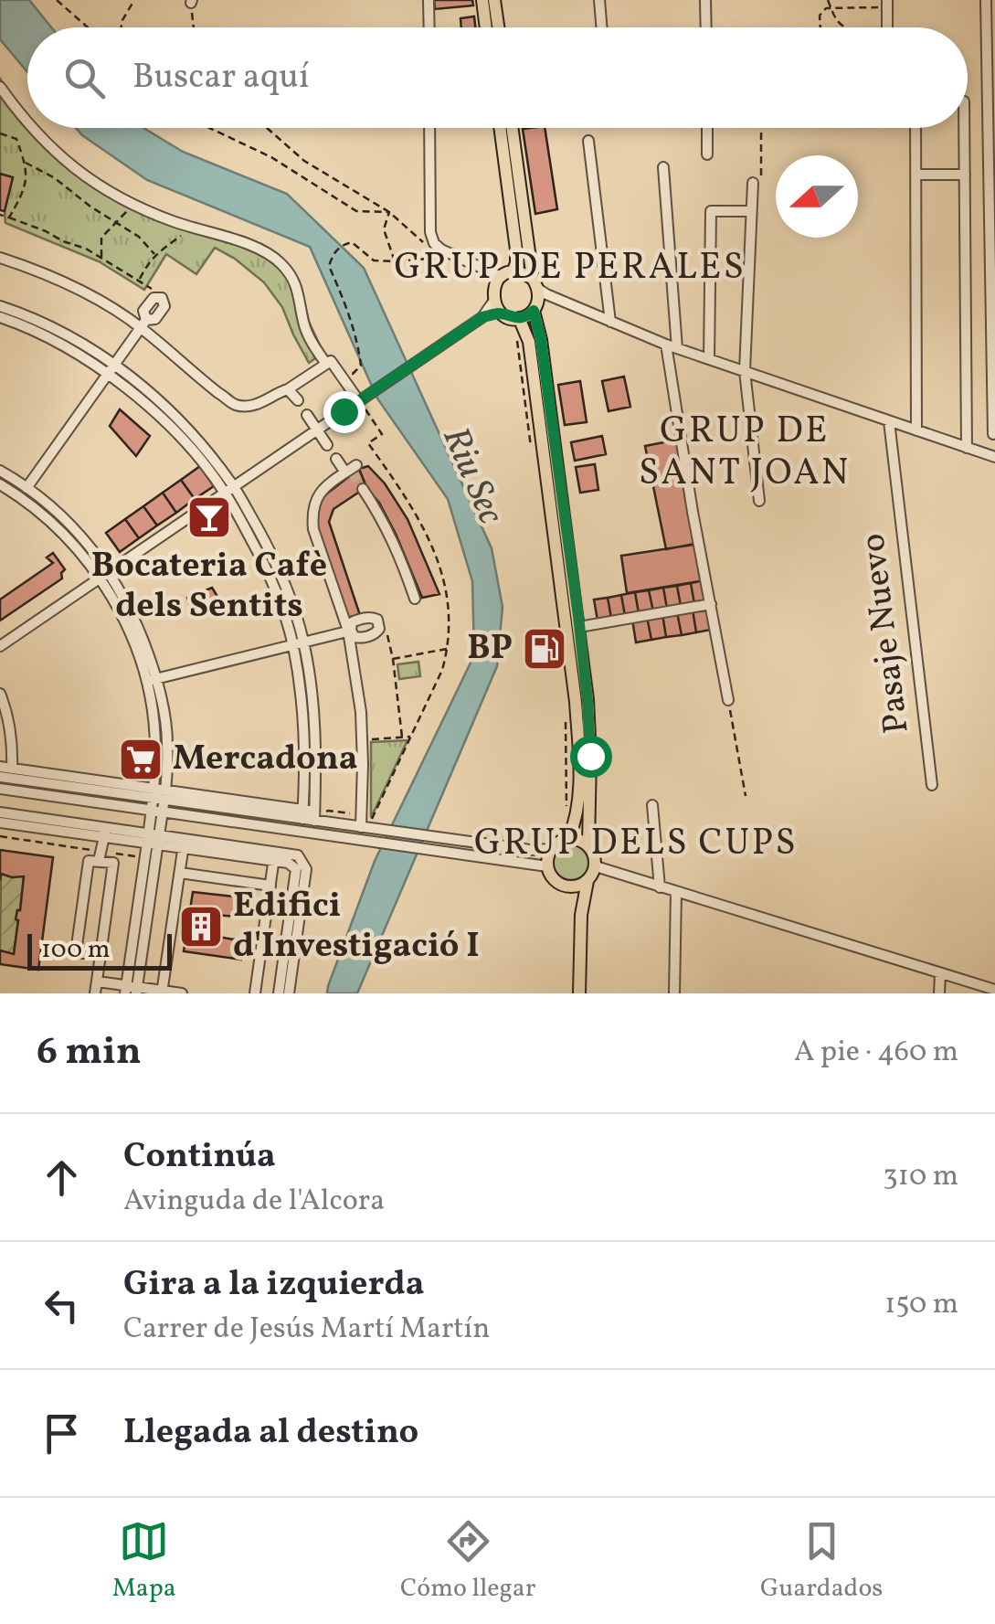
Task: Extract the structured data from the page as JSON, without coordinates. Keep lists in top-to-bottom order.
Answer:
{
  "streets": {
    "street": ["Pasaje Nuevo"]
  },
  "districts": ["GRUP DE PERALES", "GRUP DE SANT JOAN", "GRUP DELS CUPS"],
  "water": ["Riu Sec"],
  "places": {
    "bar": ["Bocateria Cafè dels Sentits"],
    "fuel station": ["BP"],
    "supermarket": ["Mercadona"],
    "building": ["Edifici d'Investigació I"]
  },
  "scale_bar": "100 m",
  "north": "left",
  "page": {
    "search": "Buscar aquí",
    "scale": "100 m",
    "heading": ["6 min", "A pie · 460 m"],
    "list": [
      ["Continúa", "Avinguda de l'Alcora", "310 m"],
      ["Gira a la izquierda", "Carrer de Jesús Martí Martín", "150 m"],
      "Llegada al destino"
    ],
    "nav": ["Mapa", "Cómo llegar", "Guardados"]
  }
}
